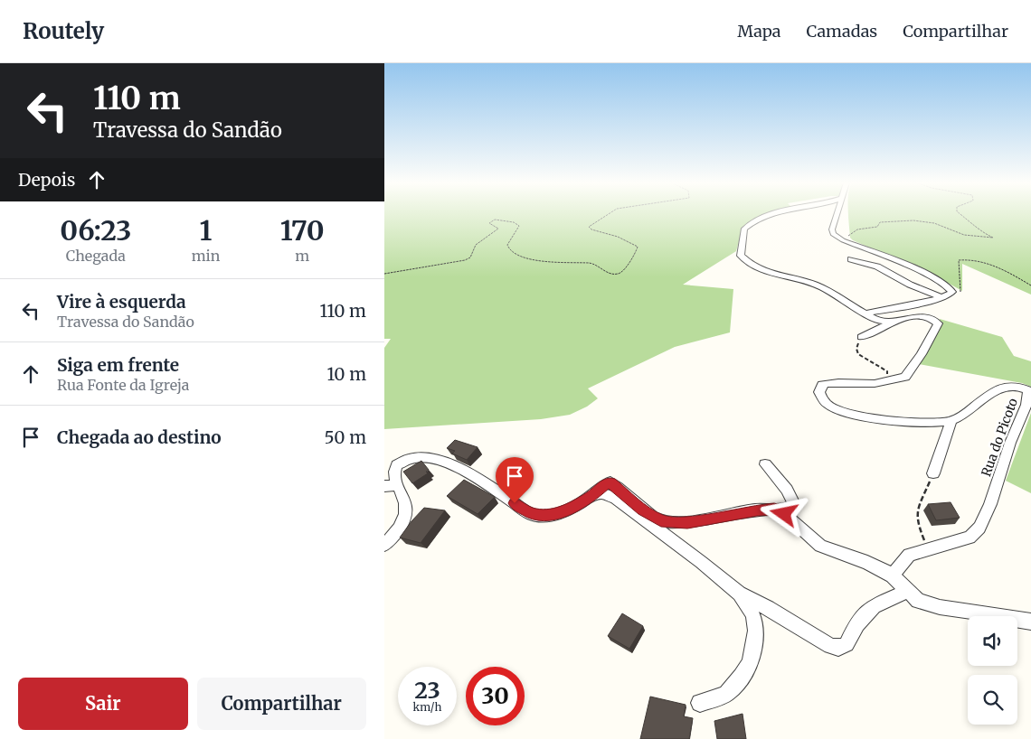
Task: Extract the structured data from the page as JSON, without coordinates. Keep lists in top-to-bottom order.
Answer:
{
  "streets": {
    "street": ["Rua do Picoto"]
  },
  "page": {
    "header": "Routely",
    "nav": ["Mapa", "Camadas", "Compartilhar"],
    "turn": ["110 m", "Travessa do Sandão"],
    "then": "Depois",
    "eta": [
      "06:23",
      "Chegada",
      "1",
      "min",
      "170",
      "m"
    ],
    "list": [
      {
        "name": "Vire à esquerda",
        "note": "Travessa do Sandão",
        "value": "110 m"
      },
      {
        "name": "Siga em frente",
        "note": "Rua Fonte da Igreja",
        "value": "10 m"
      },
      {
        "name": "Chegada ao destino",
        "value": "50 m"
      }
    ],
    "speed": "23 km/h",
    "limit": "30",
    "buttons": ["Sair", "Compartilhar"]
  }
}
